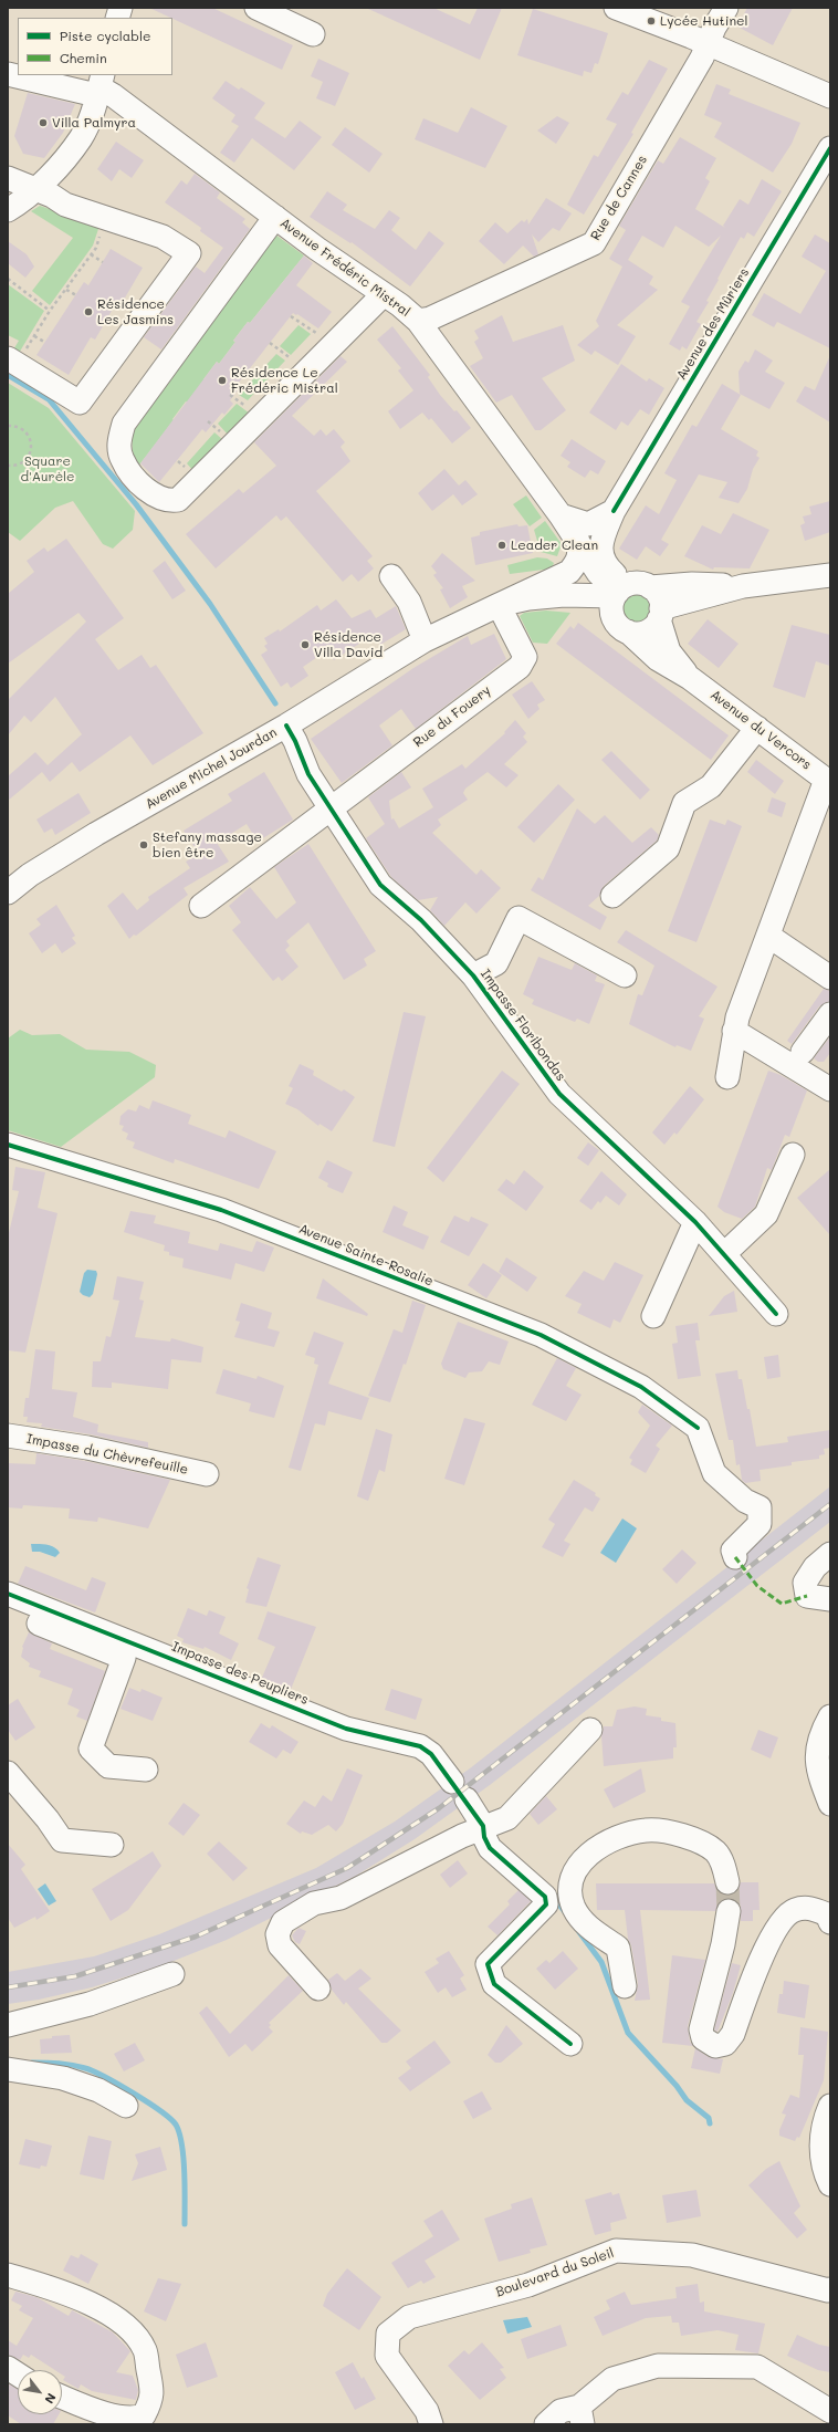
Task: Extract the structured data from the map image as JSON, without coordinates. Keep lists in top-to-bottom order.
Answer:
{
  "streets": {
    "street": [
      "Rue de Cannes",
      "Avenue Frédéric Mistral",
      "Avenue des Mûriers",
      "Rue du Fouery",
      "Avenue du Vercors",
      "Avenue Michel Jourdan",
      "Impasse Floribondas",
      "Avenue Sainte-Rosalie",
      "Impasse du Chèvrefeuille",
      "Impasse des Peupliers",
      "Boulevard du Soleil"
    ]
  },
  "crossings": [
    ["Rue de Cannes", "Avenue Frédéric Mistral"],
    ["Avenue Frédéric Mistral", "Avenue des Mûriers"],
    ["Avenue Frédéric Mistral", "Avenue du Vercors"],
    ["Avenue Frédéric Mistral", "Avenue Michel Jourdan"],
    ["Avenue des Mûriers", "Avenue du Vercors"],
    ["Avenue des Mûriers", "Avenue Michel Jourdan"],
    ["Rue du Fouery", "Avenue Michel Jourdan"],
    ["Rue du Fouery", "Impasse Floribondas"],
    ["Avenue du Vercors", "Avenue Michel Jourdan"],
    ["Avenue Michel Jourdan", "Impasse Floribondas"]
  ],
  "parks": ["Square d'Aurèle"],
  "places": [
    "Lycée Hutinel",
    "Villa Palmyra",
    "Résidence Les Jasmins",
    "Résidence Le Frédéric Mistral",
    "Leader Clean",
    "Résidence Villa David",
    "Stefany massage bien être"
  ],
  "legend": ["Piste cyclable", "Chemin"],
  "north": "bottom right"
}
